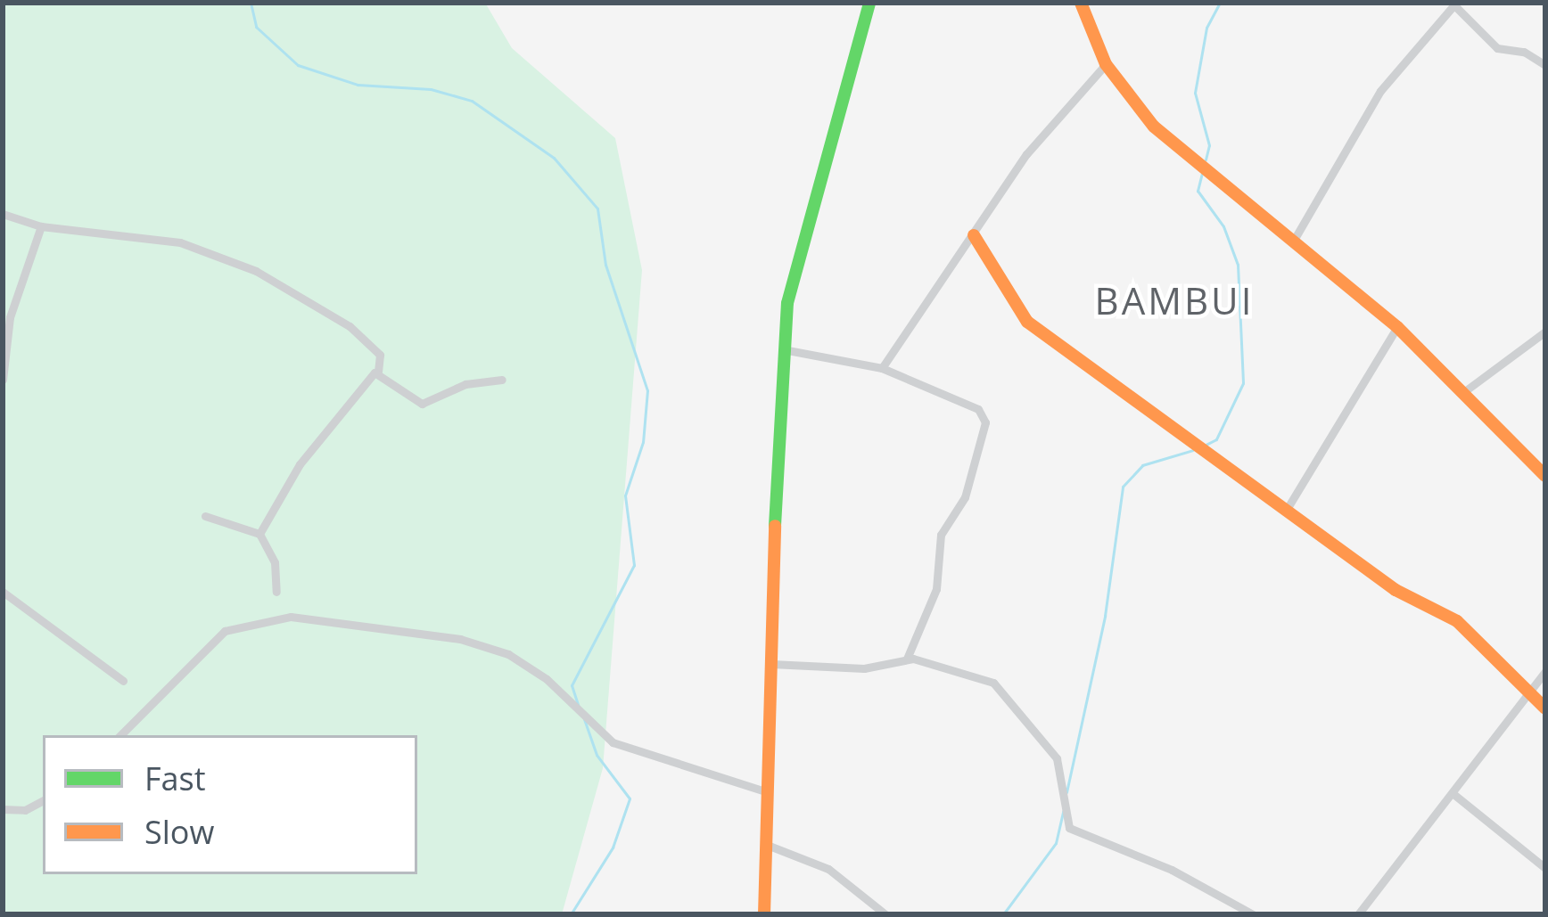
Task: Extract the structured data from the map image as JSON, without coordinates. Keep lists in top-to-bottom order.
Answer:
{
  "districts": ["BAMBUI"],
  "legend": ["Fast", "Slow"]
}
